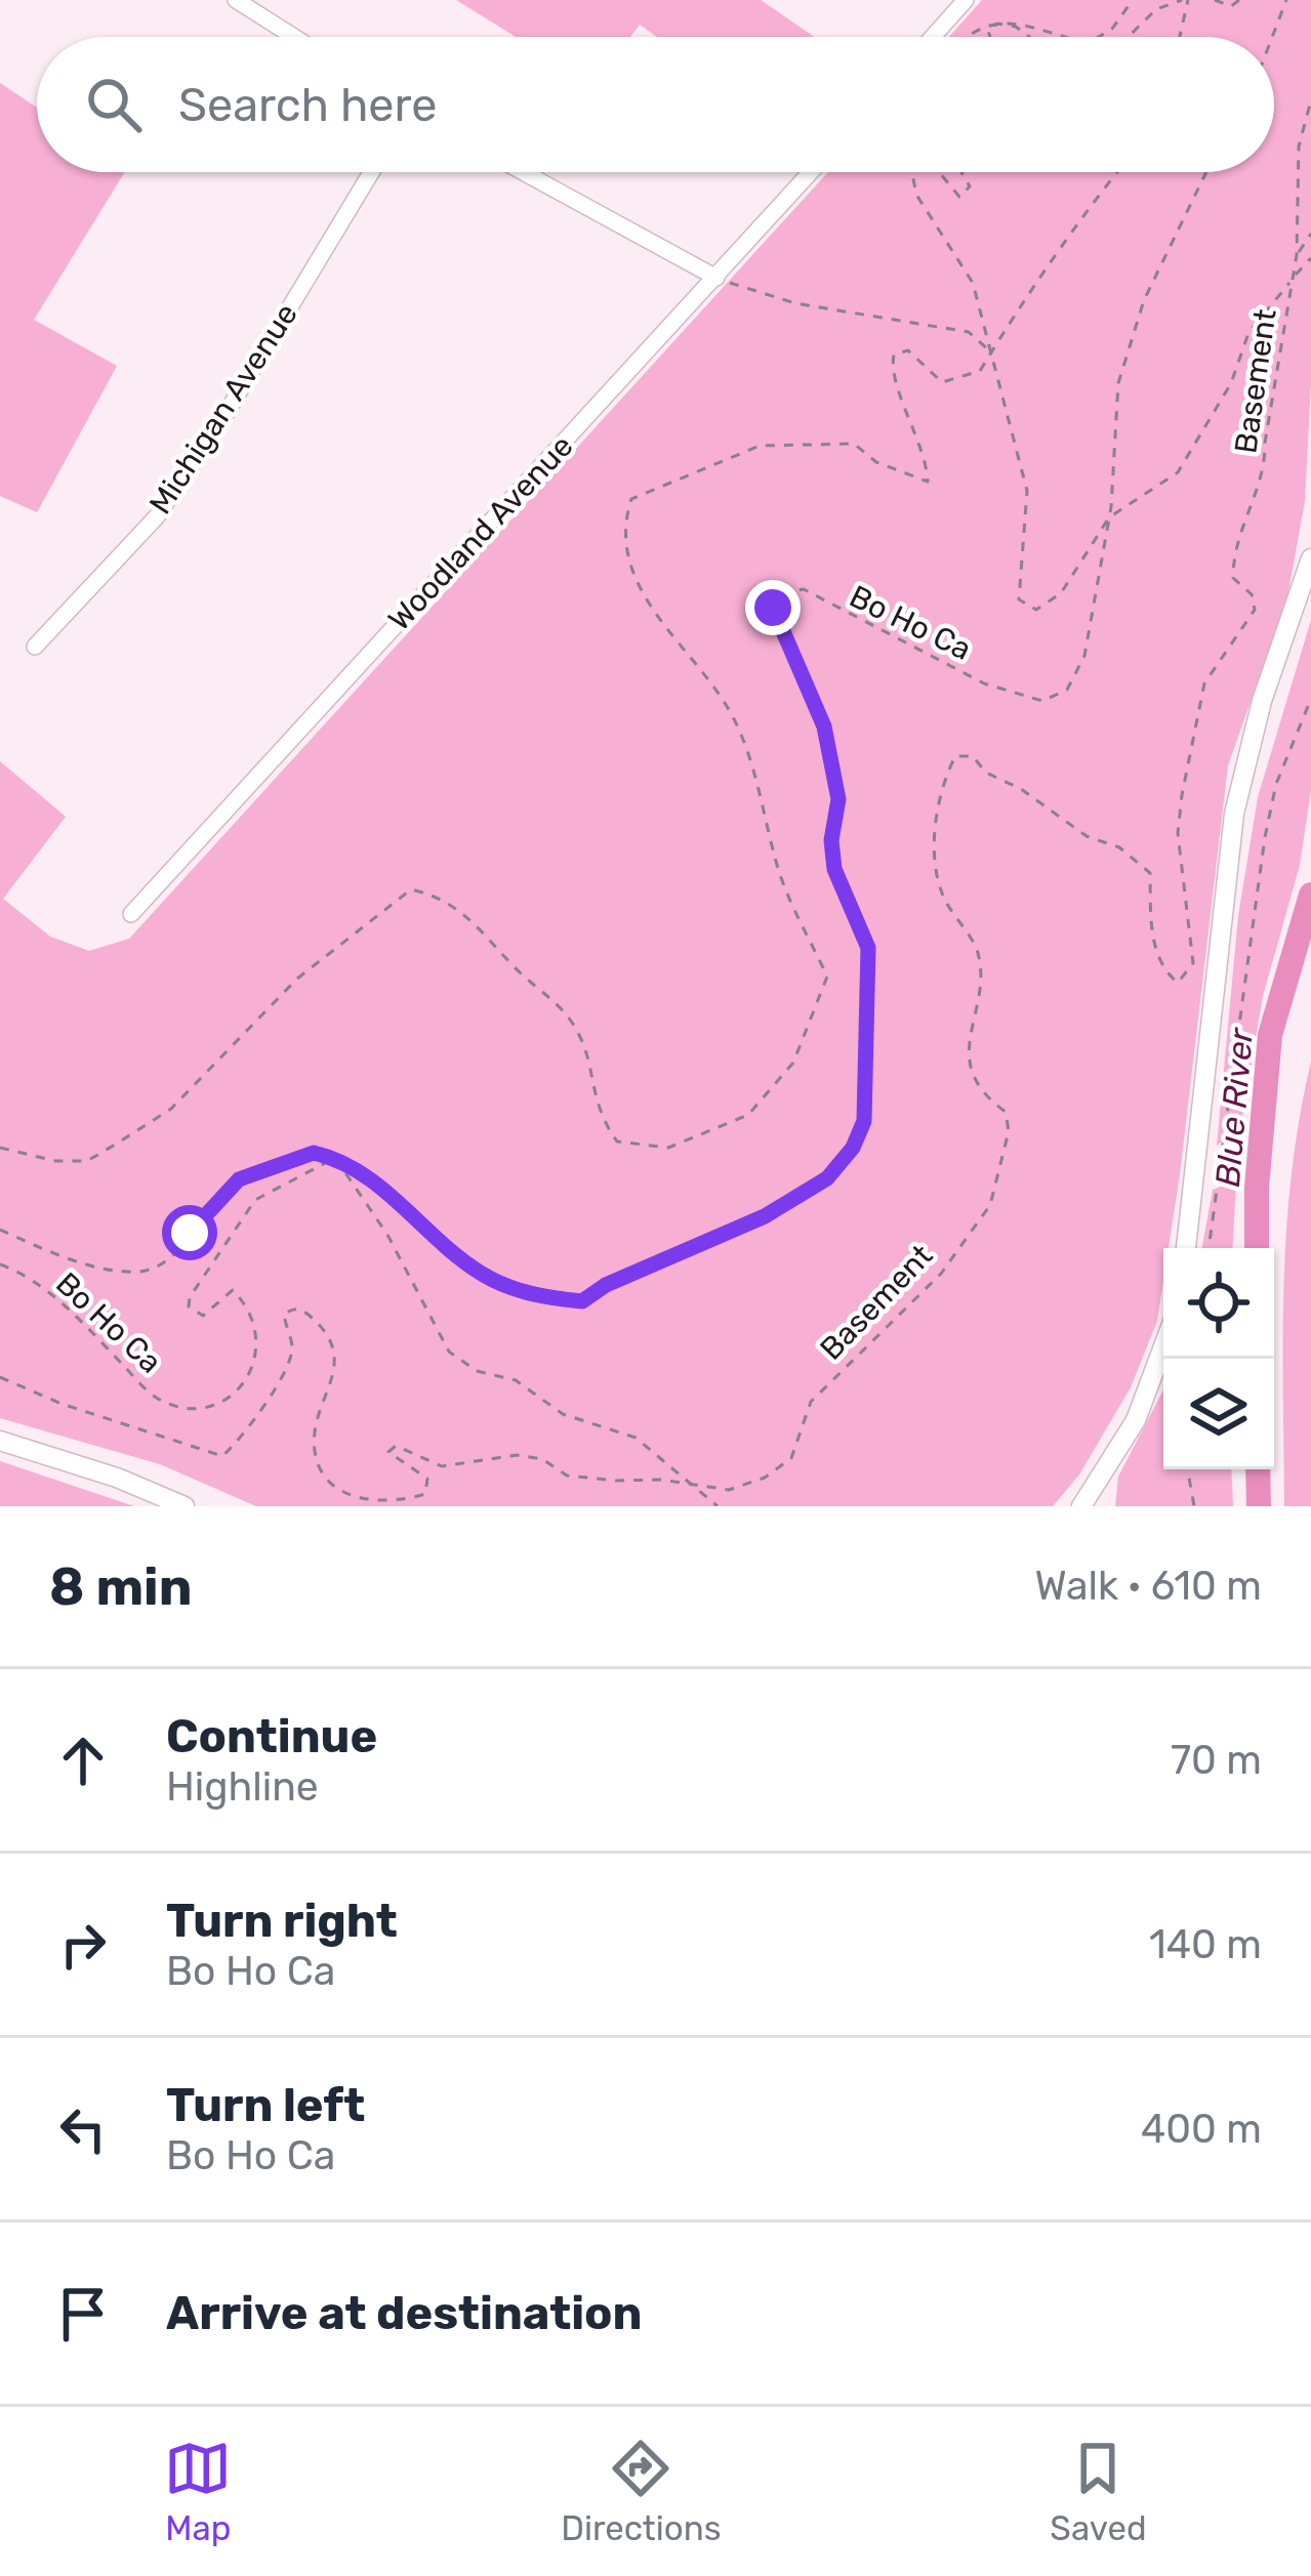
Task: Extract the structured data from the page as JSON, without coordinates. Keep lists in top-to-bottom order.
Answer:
{
  "streets": {
    "street": ["Michigan Avenue", "Woodland Avenue"],
    "path": ["Basement", "Bo Ho Ca"]
  },
  "water": ["Blue River"],
  "page": {
    "search": "Search here",
    "heading": ["8 min", "Walk · 610 m"],
    "list": [
      ["Continue", "Highline", "70 m"],
      ["Turn right", "Bo Ho Ca", "140 m"],
      ["Turn left", "Bo Ho Ca", "400 m"],
      "Arrive at destination"
    ],
    "nav": ["Map", "Directions", "Saved"]
  }
}
